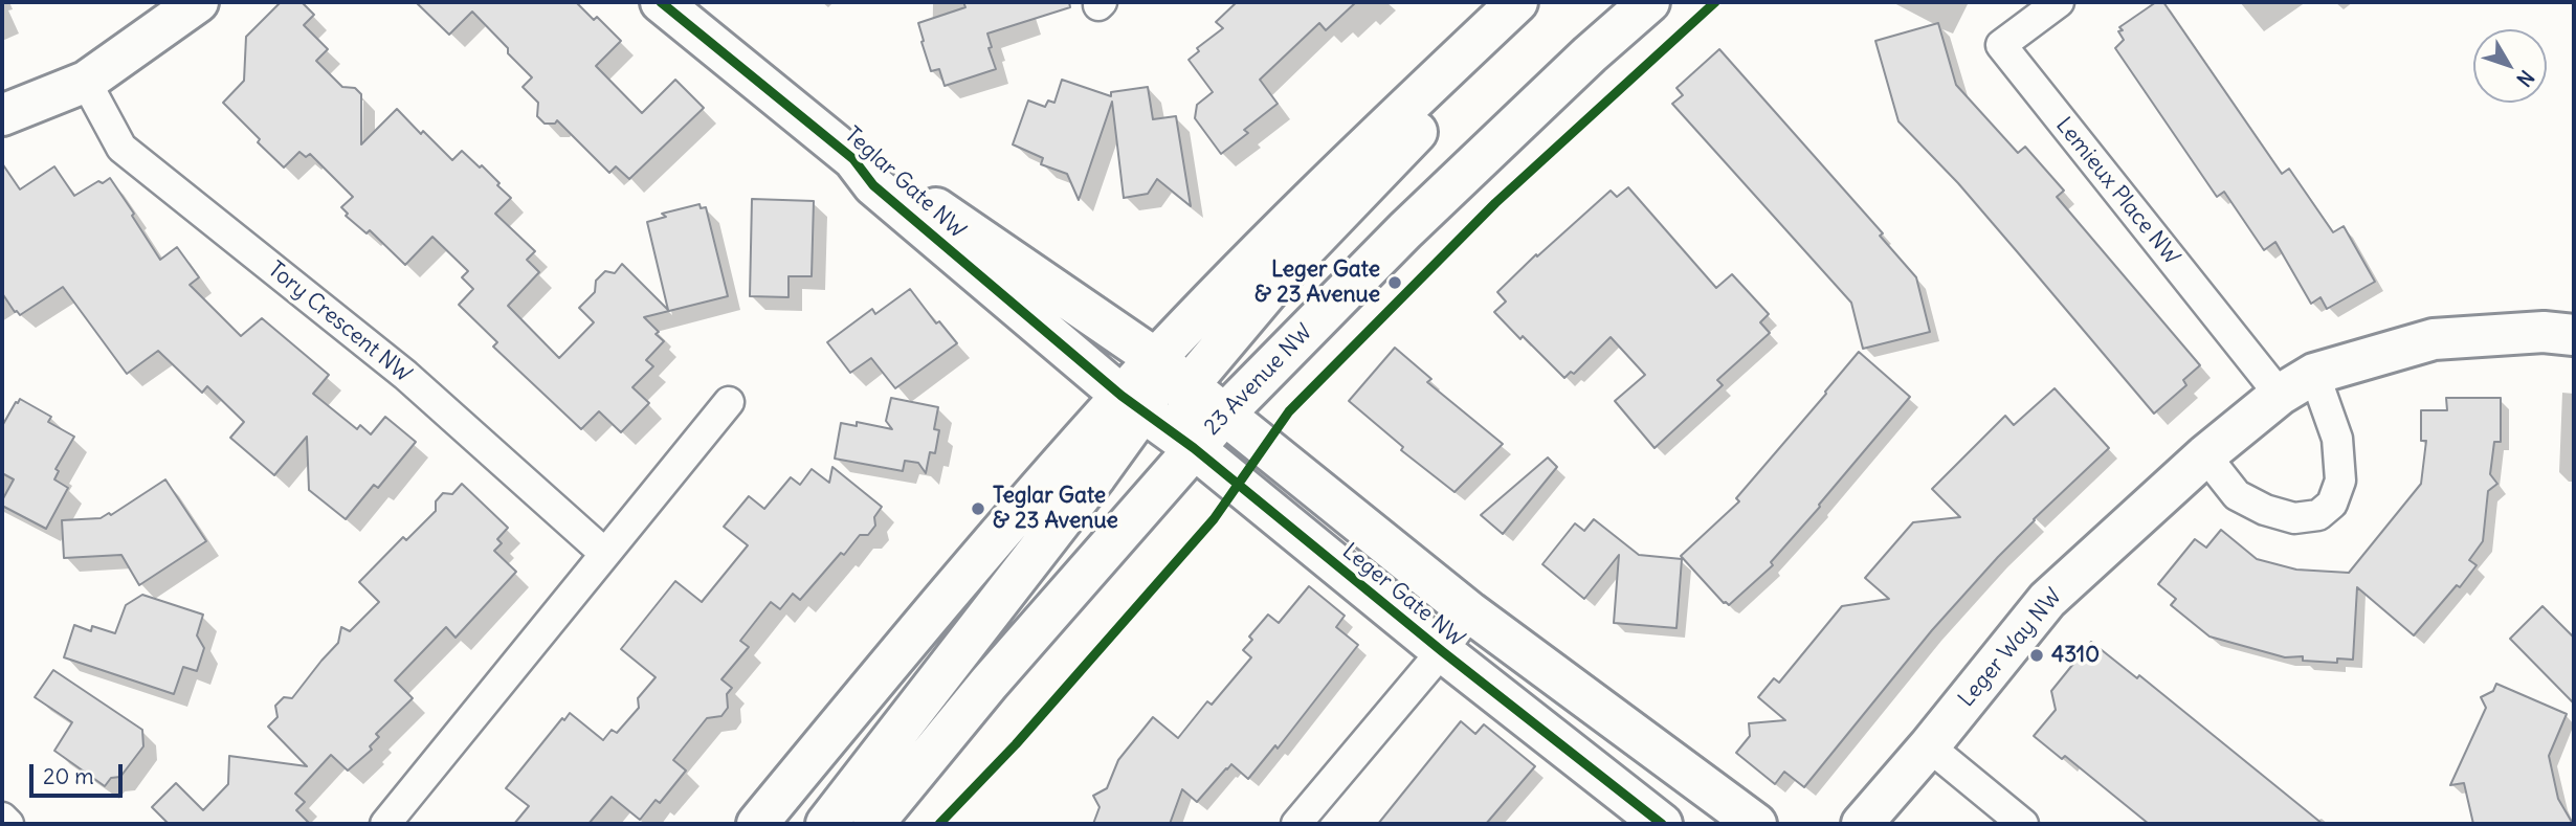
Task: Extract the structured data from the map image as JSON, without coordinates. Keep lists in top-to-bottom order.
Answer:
{
  "streets": {
    "street": [
      "Teglar Gate NW",
      "Lemieux Place NW",
      "Tory Crescent NW",
      "23 Avenue NW",
      "Leger Gate NW",
      "Leger Way NW"
    ]
  },
  "crossings": [
    ["Teglar Gate NW", "Leger Gate NW"],
    ["Lemieux Place NW", "Leger Way NW"],
    ["23 Avenue NW", "Leger Gate NW"]
  ],
  "places": ["Leger Gate & 23 Avenue", "Teglar Gate & 23 Avenue", "4310"],
  "scale_bar": "20 m",
  "north": "bottom right"
}
